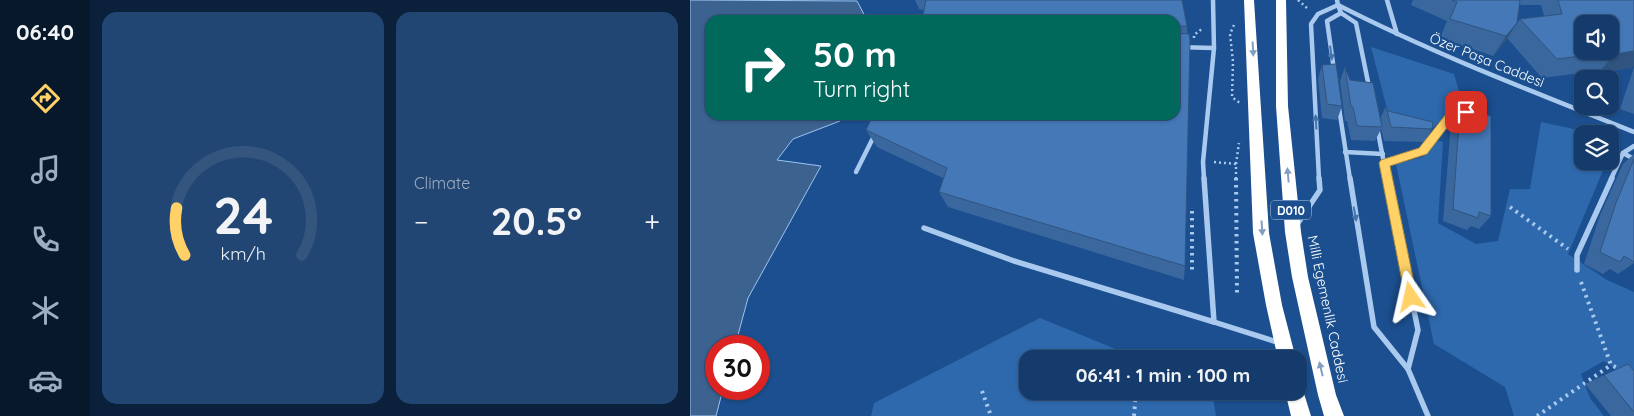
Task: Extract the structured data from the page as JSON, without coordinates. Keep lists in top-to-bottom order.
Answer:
{
  "streets": {
    "highway": ["D010", "Milli Egemenlik Caddesi"],
    "street": ["Özer Paşa Caddesi"]
  },
  "page": {
    "tabs": "06:40",
    "tile": "Climate",
    "turn": ["50 m", "Turn right"],
    "heat": ["−", "20.5°", "+"],
    "limit": "30",
    "trip": "06:41 · 1 min · 100 m",
    "gauge": ["24", "km/h"]
  }
}
